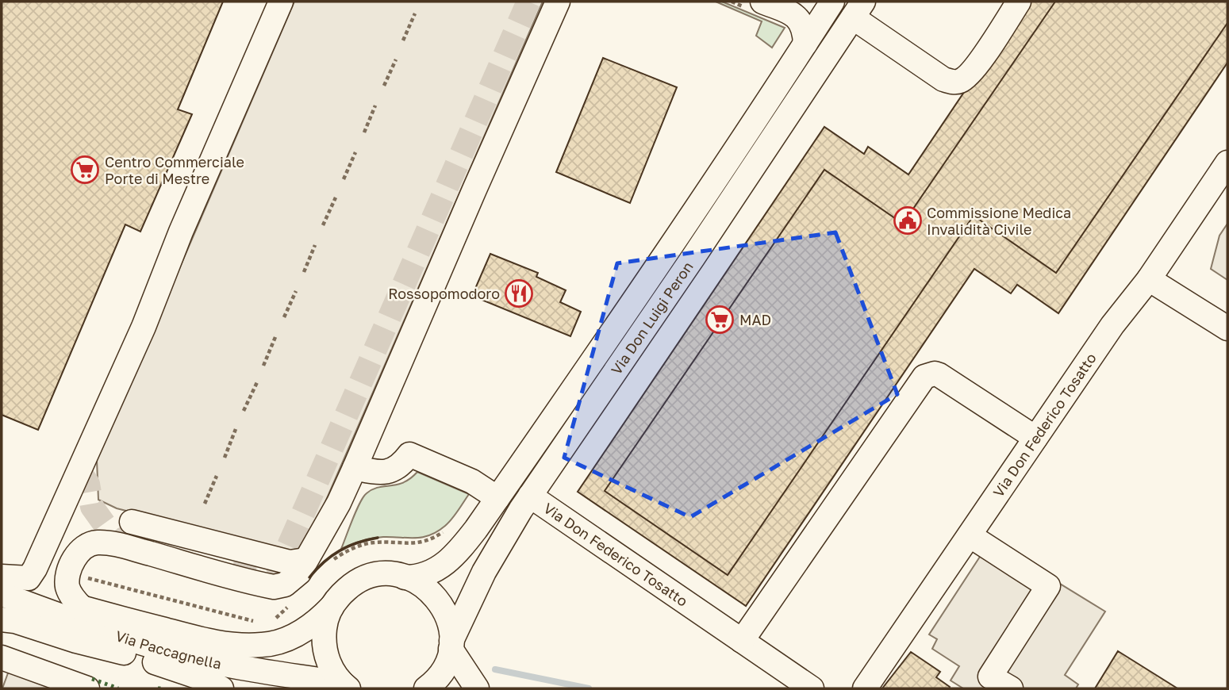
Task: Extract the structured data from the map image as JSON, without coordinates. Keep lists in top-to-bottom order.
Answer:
{
  "streets": {
    "street": ["Via Don Luigi Peron", "Via Don Federico Tosatto", "Via Paccagnella"]
  },
  "crossings": [
    ["Via Don Luigi Peron", "Via Don Federico Tosatto"],
    ["Via Don Luigi Peron", "Via Paccagnella"]
  ],
  "places": {
    "supermarket": ["Centro Commerciale Porte di Mestre", "MAD"],
    "public building": ["Commissione Medica Invalidità Civile"],
    "restaurant": ["Rossopomodoro"]
  }
}
